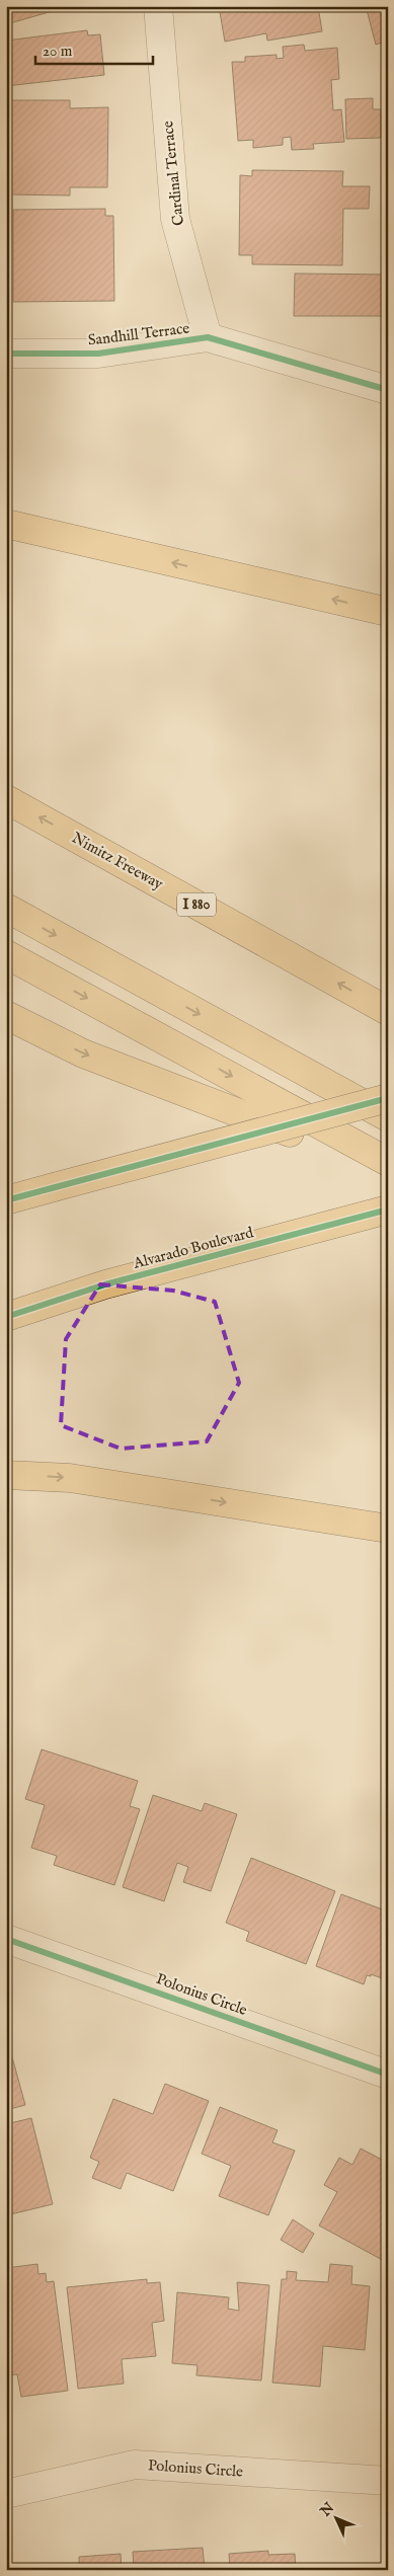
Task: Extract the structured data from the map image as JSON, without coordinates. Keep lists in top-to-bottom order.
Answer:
{
  "streets": {
    "main road": ["Nimitz Freeway", "I 880", "Alvarado Boulevard"],
    "street": ["Cardinal Terrace", "Sandhill Terrace", "Polonius Circle"]
  },
  "crossings": [
    ["Cardinal Terrace", "Sandhill Terrace"]
  ],
  "scale_bar": "20 m",
  "north": "top left"
}
